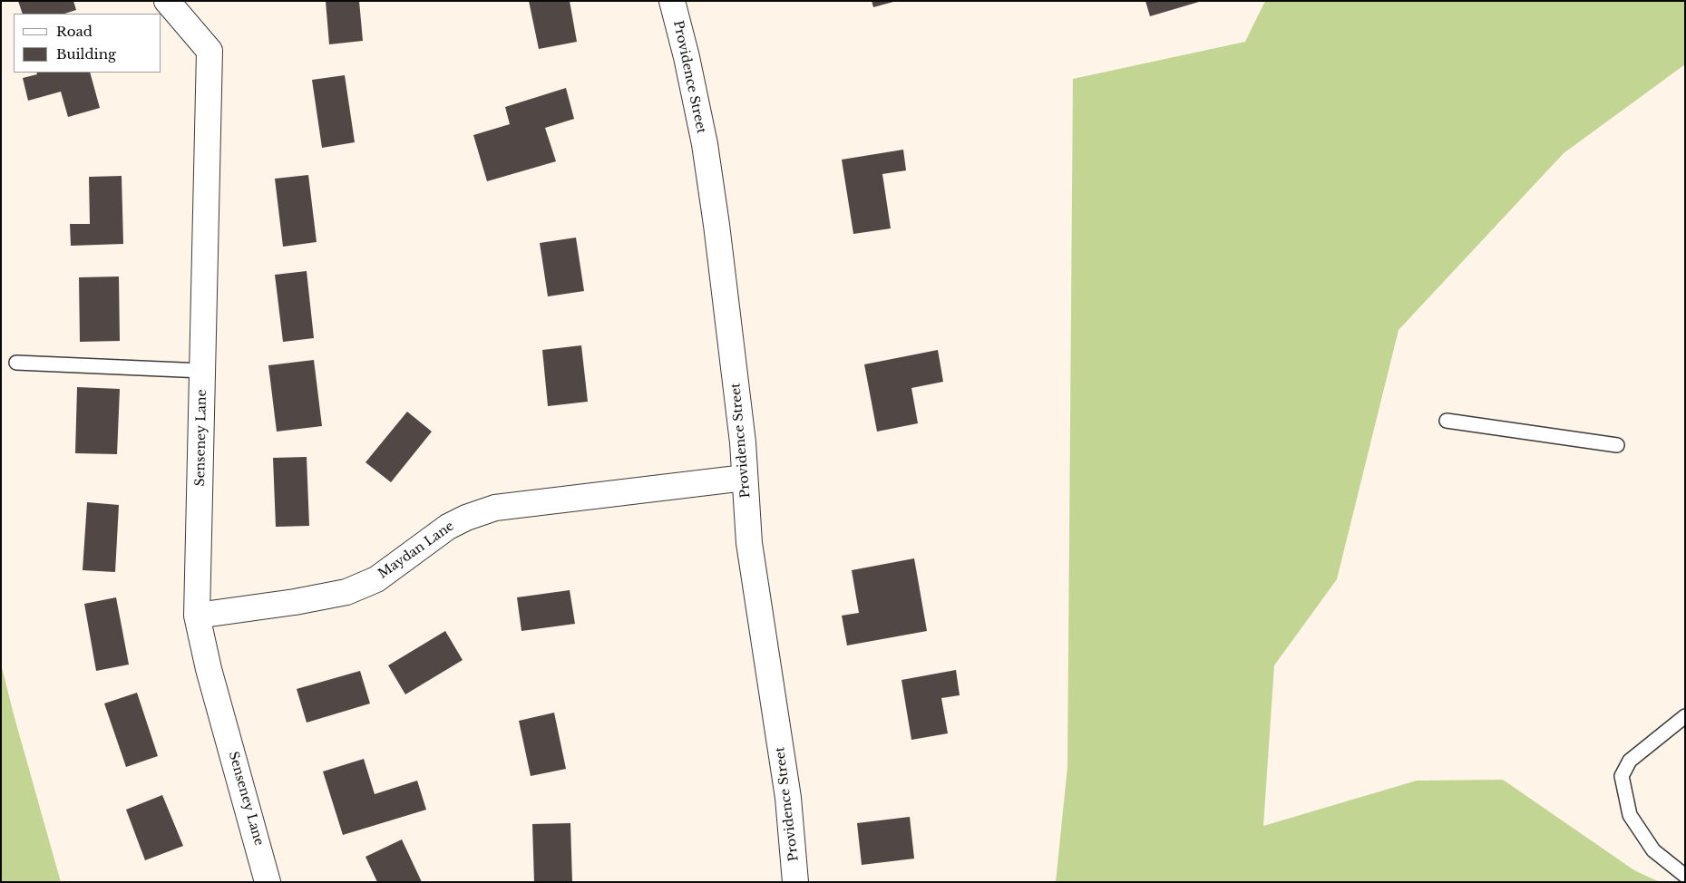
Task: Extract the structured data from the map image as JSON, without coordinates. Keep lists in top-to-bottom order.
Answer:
{
  "streets": {
    "street": ["Providence Street", "Senseney Lane", "Maydan Lane"]
  },
  "crossings": [
    ["Providence Street", "Maydan Lane"],
    ["Senseney Lane", "Maydan Lane"]
  ],
  "legend": ["Road", "Building"]
}
